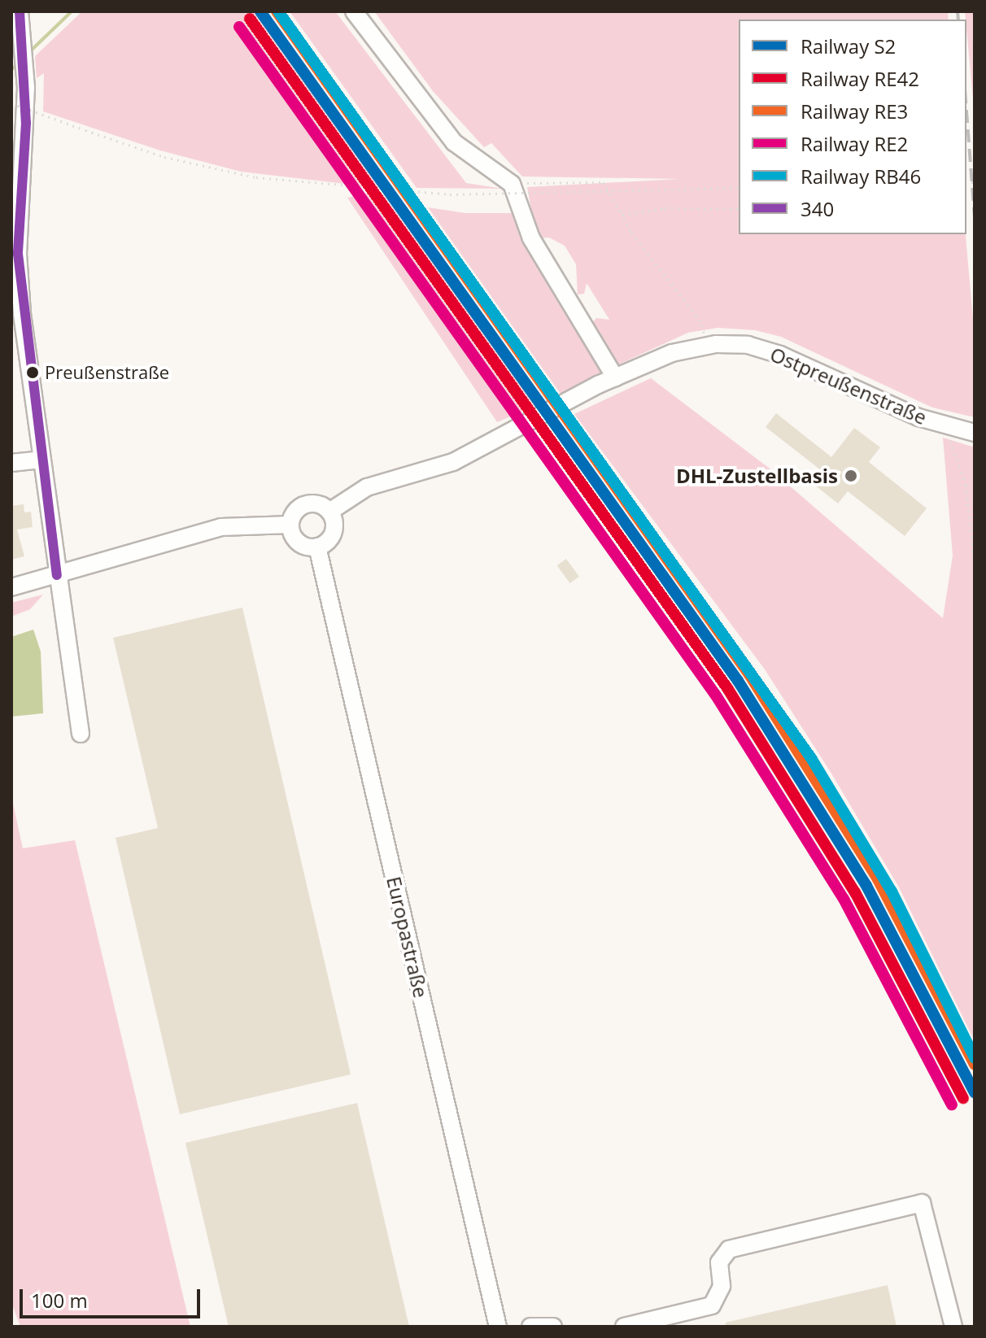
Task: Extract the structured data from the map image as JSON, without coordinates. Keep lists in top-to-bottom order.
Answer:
{
  "streets": {
    "street": ["Ostpreußenstraße", "Europastraße"]
  },
  "crossings": [
    ["Ostpreußenstraße", "Europastraße"]
  ],
  "places": ["Preußenstraße", "DHL-Zustellbasis"],
  "lines": [
    "rail line S2",
    "rail line RE3",
    "rail line RB46",
    "transit line 340",
    "rail line RE42",
    "rail line RE2"
  ],
  "legend": [
    "Railway S2",
    "Railway RE42",
    "Railway RE3",
    "Railway RE2",
    "Railway RB46",
    "340"
  ],
  "scale_bar": "100 m"
}
